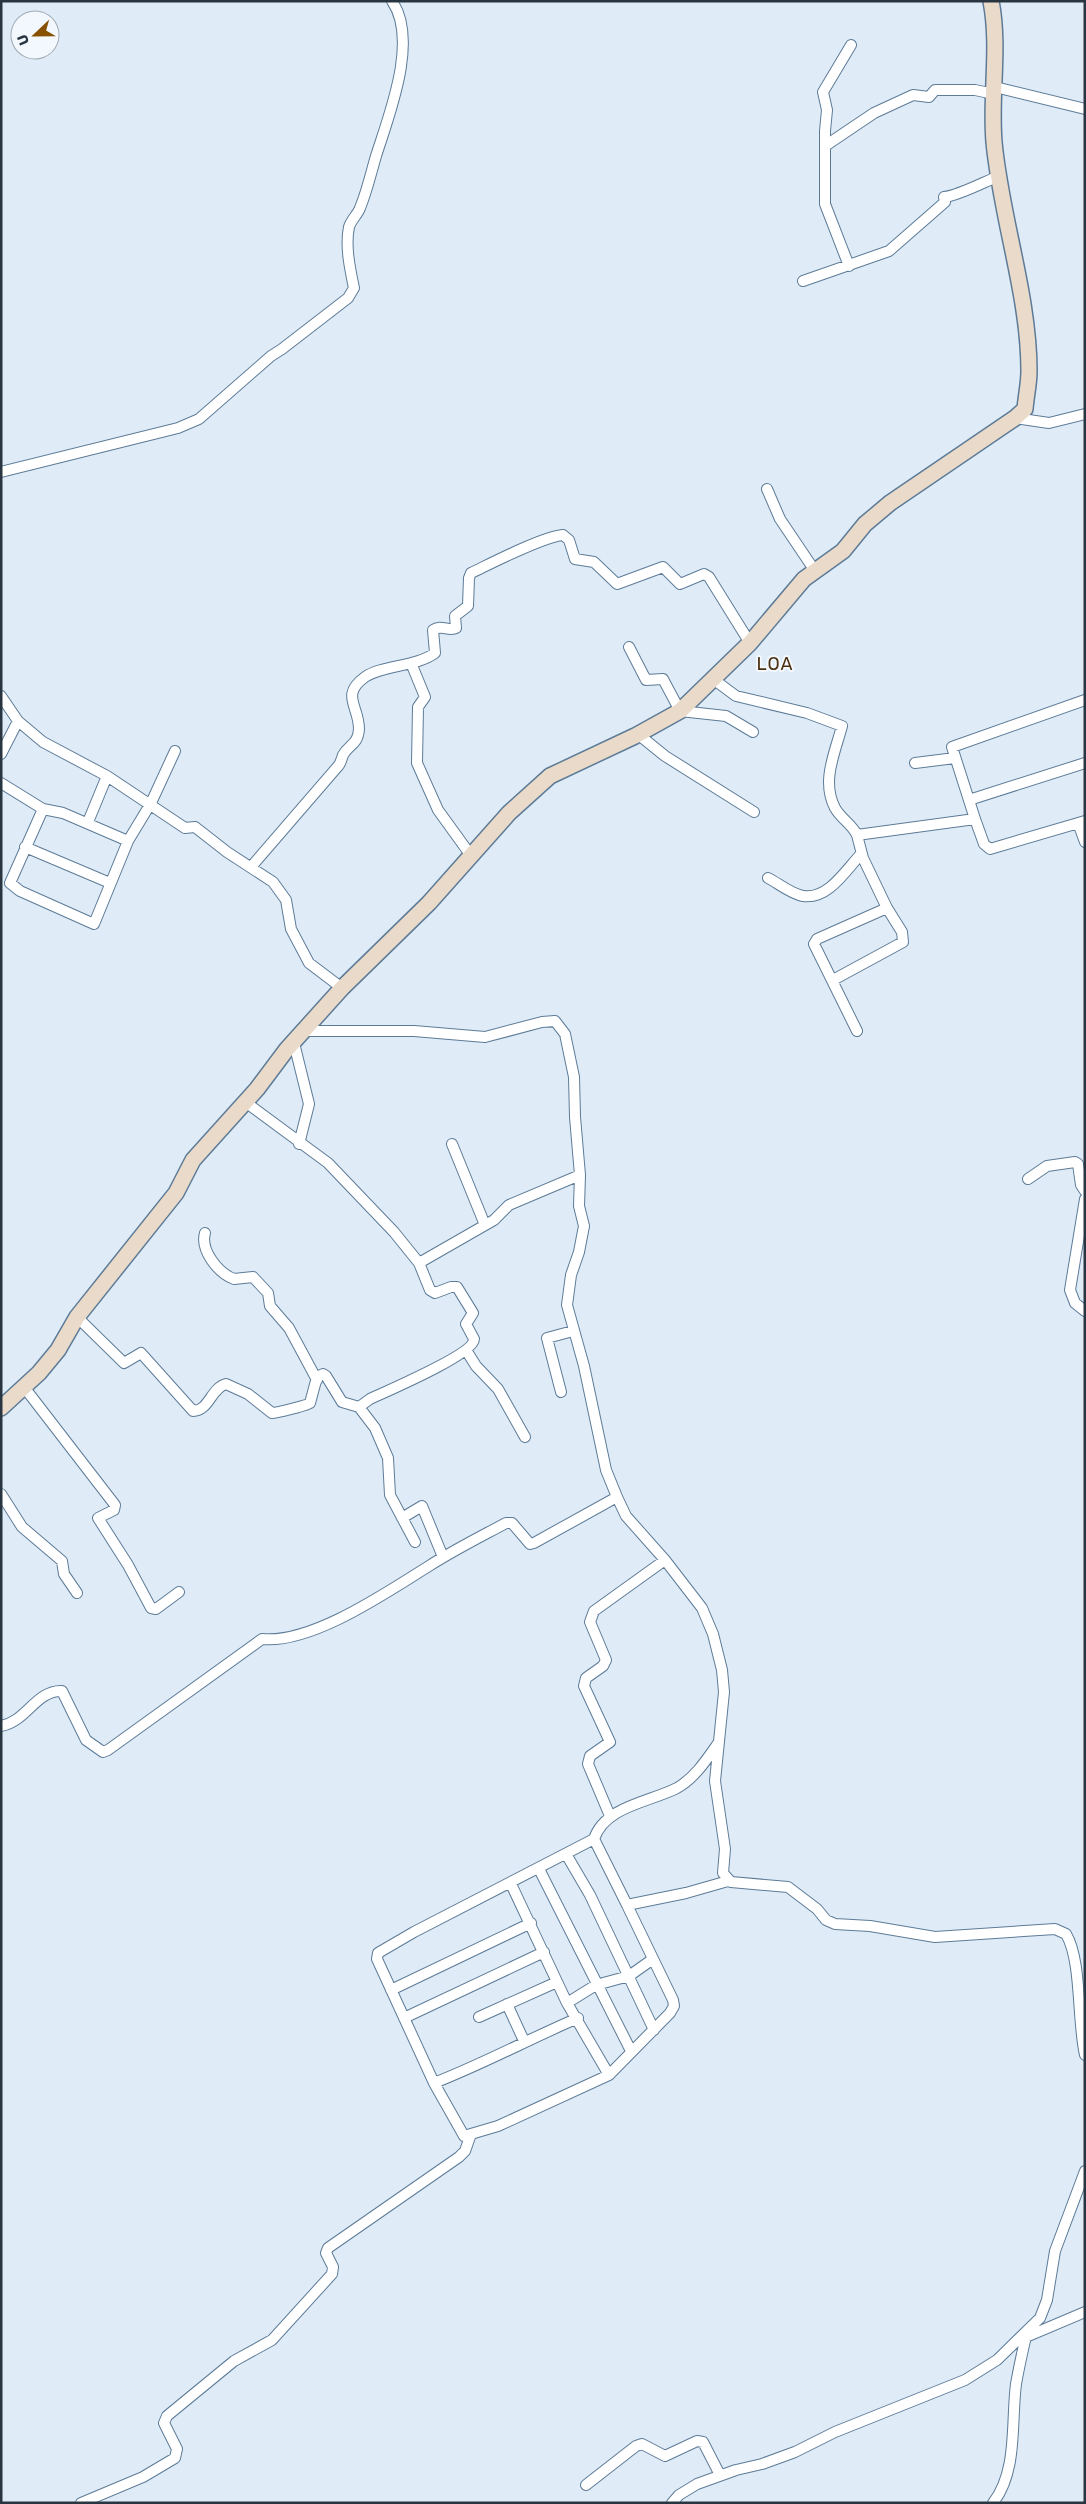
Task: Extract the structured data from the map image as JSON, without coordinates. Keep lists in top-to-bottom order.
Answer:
{
  "districts": ["LOA"],
  "north": "left"
}
